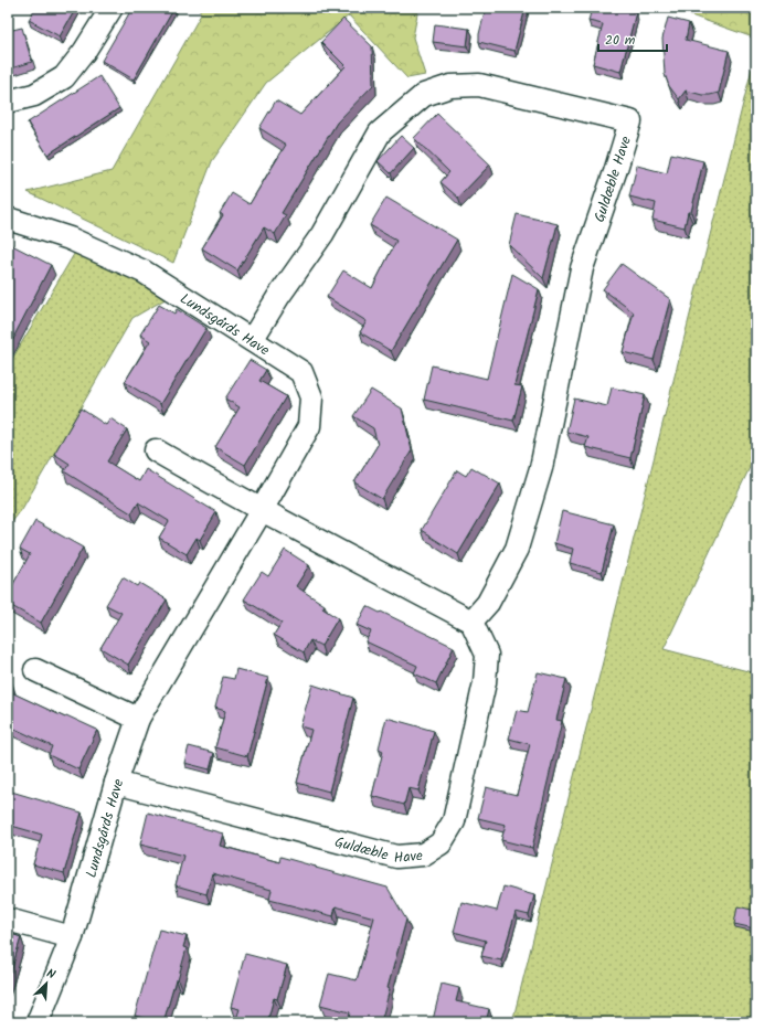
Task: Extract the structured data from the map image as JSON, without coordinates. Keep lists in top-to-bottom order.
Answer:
{
  "streets": {
    "street": ["Guldæble Have", "Lundsgårds Have"]
  },
  "crossings": [
    ["Guldæble Have", "Lundsgårds Have"]
  ],
  "scale_bar": "20 m",
  "north": "top right"
}
